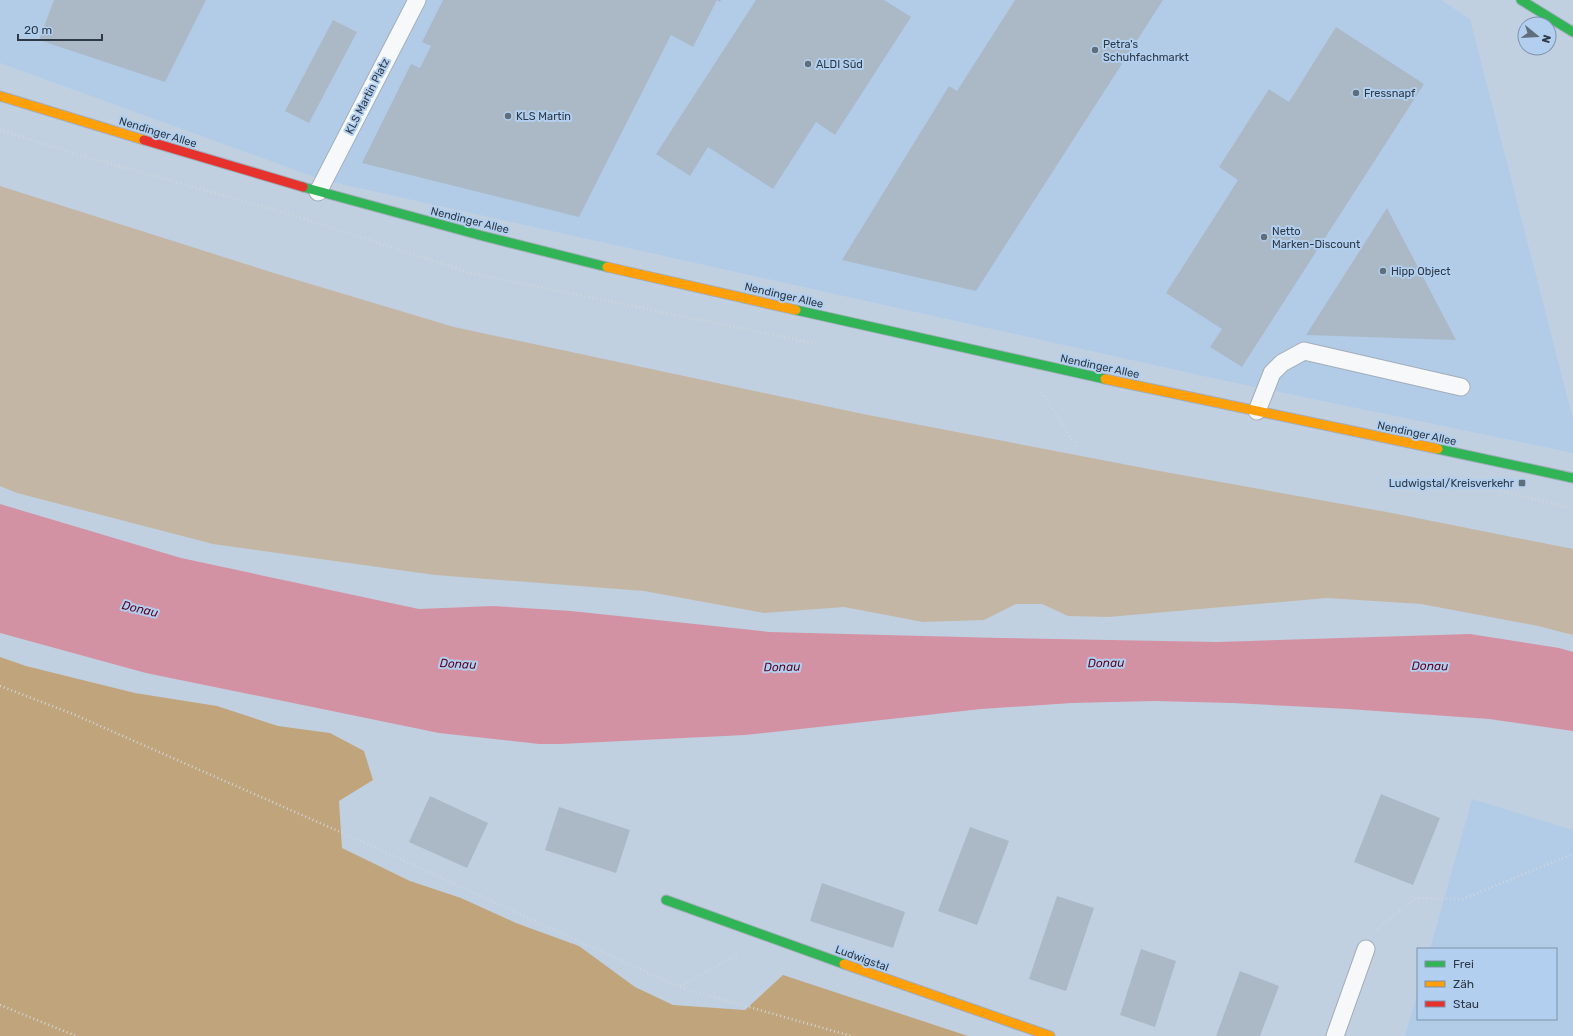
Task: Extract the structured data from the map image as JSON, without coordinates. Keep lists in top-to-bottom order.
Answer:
{
  "streets": {
    "street": ["Nendinger Allee", "Ludwigstal"],
    "lane": ["KLS Martin Platz"]
  },
  "crossings": [
    ["KLS Martin Platz", "Nendinger Allee"]
  ],
  "water": ["Donau"],
  "places": {
    "other": [
      "Petra's Schuhfachmarkt",
      "ALDI Süd",
      "Fressnapf",
      "KLS Martin",
      "Netto Marken-Discount",
      "Hipp Object"
    ],
    "transit": ["Ludwigstal/Kreisverkehr"]
  },
  "legend": ["Frei", "Zäh", "Stau"],
  "scale_bar": "20 m",
  "north": "right"
}
